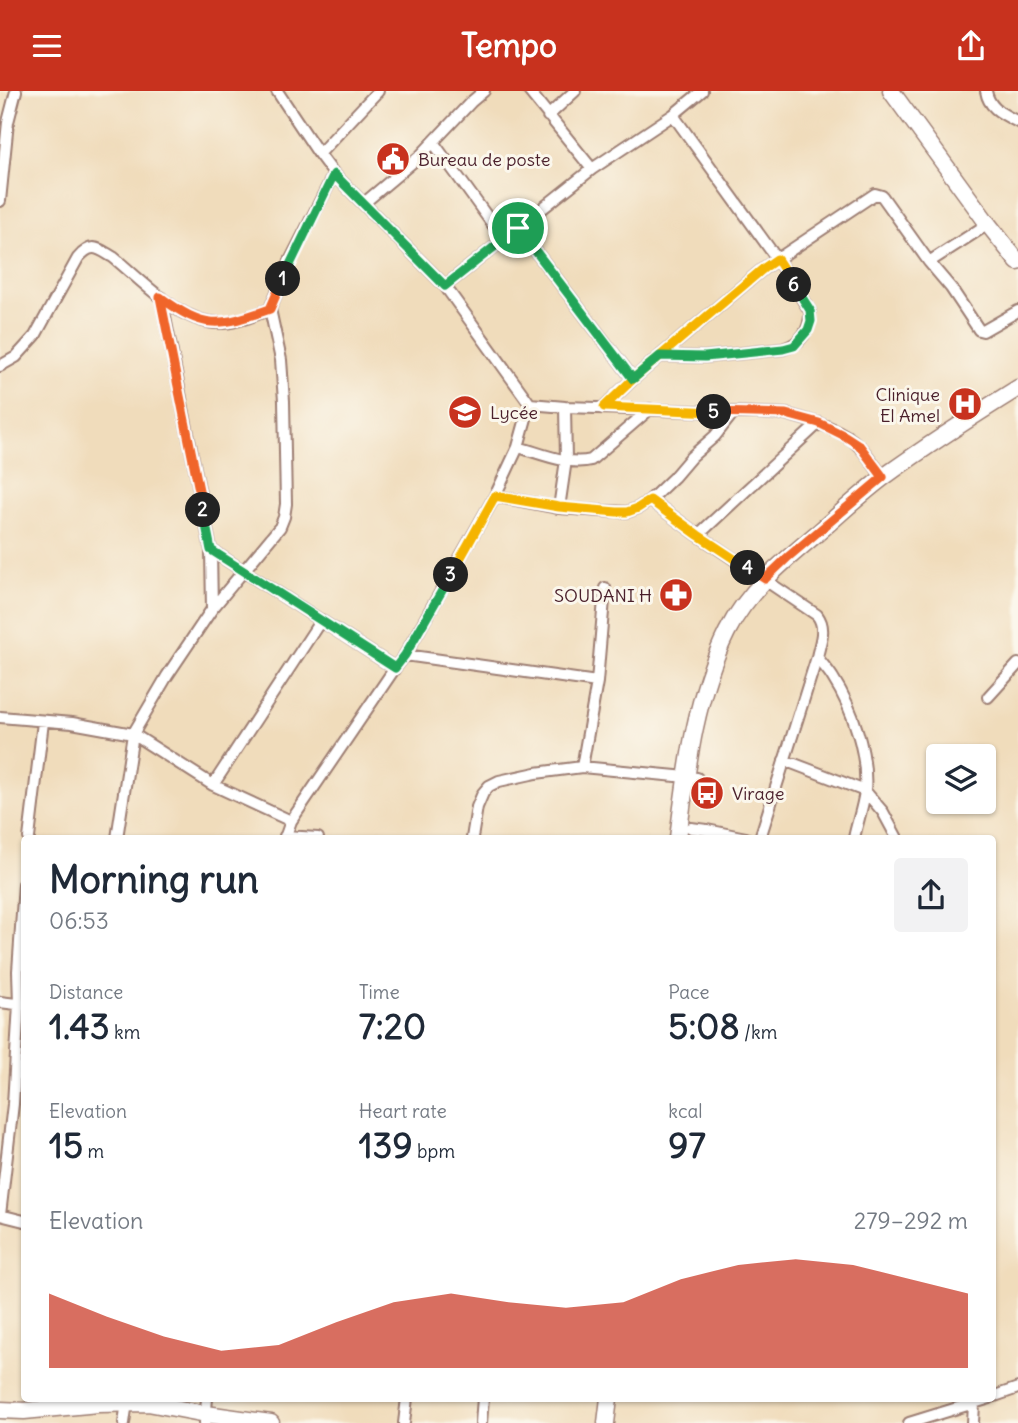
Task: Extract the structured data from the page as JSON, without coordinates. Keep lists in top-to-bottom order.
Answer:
{
  "places": {
    "public building": ["Bureau de poste"],
    "hospital": ["Clinique El Amel"],
    "school or university": ["Lycée"],
    "pharmacy": ["SOUDANI H"],
    "bus stop": ["Virage"]
  },
  "page": {
    "header": "Tempo",
    "pins": [
      "1",
      "6",
      "5",
      "2",
      "4",
      "3"
    ],
    "heading": ["Morning run", "06:53"],
    "stats": [
      ["Distance", "1.43 km"],
      ["Time", "7:20"],
      ["Pace", "5:08 /km"],
      ["Elevation", "15 m"],
      ["Heart rate", "139 bpm"],
      ["kcal", "97"]
    ],
    "chart": ["Elevation", "279–292 m"]
  }
}
